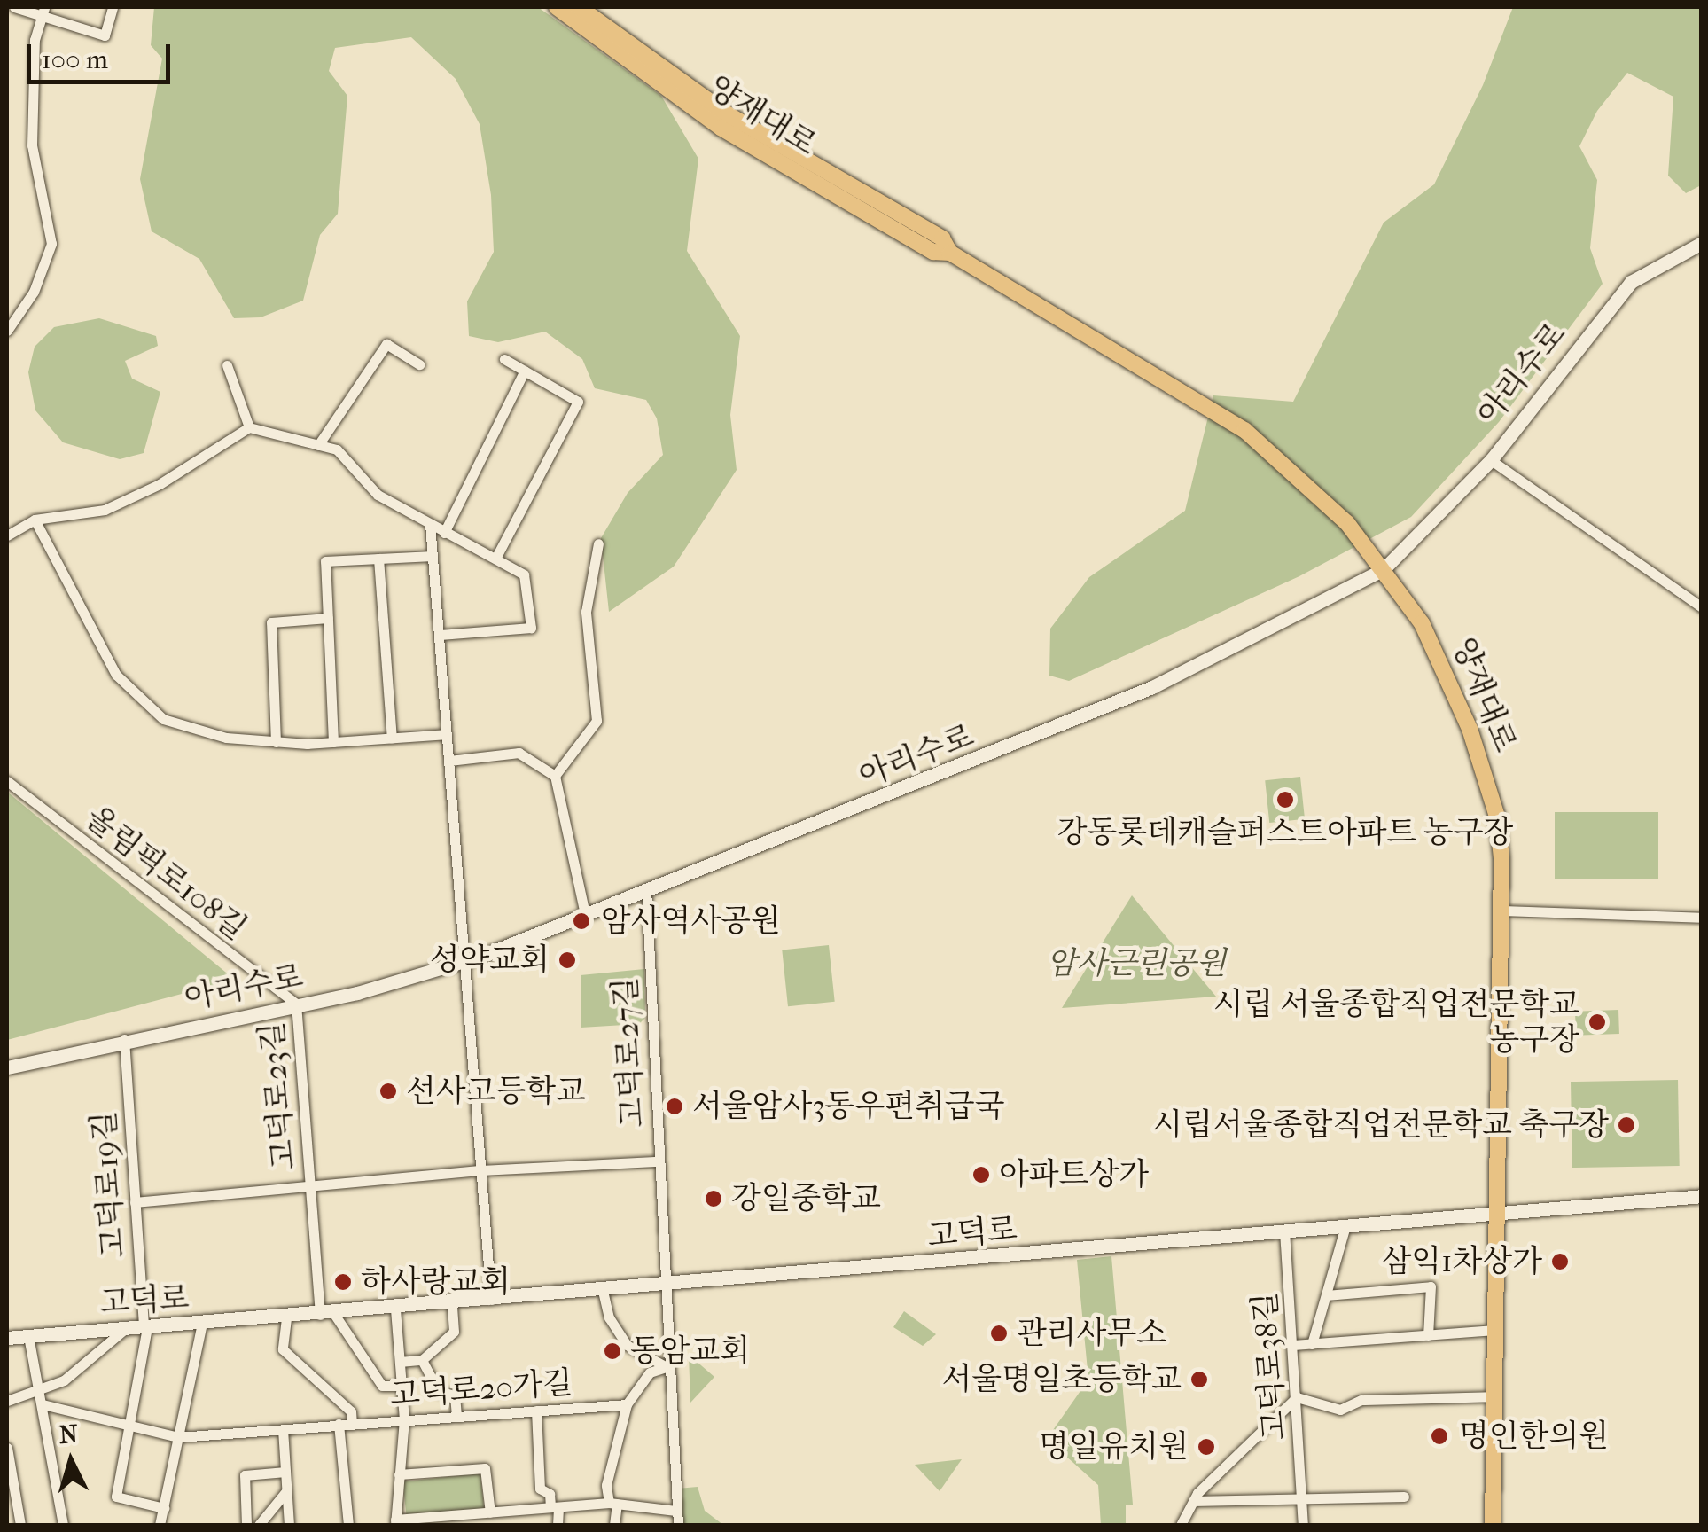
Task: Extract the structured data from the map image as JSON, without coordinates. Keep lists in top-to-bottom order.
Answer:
{
  "streets": {
    "main road": ["양재대로", "아리수로", "고덕로"],
    "street": [
      "올림픽로108길",
      "고덕로27길",
      "고덕로23길",
      "고덕로19길",
      "고덕로38길",
      "고덕로20가길"
    ]
  },
  "crossings": [
    ["양재대로", "아리수로"],
    ["양재대로", "고덕로"],
    ["아리수로", "올림픽로108길"],
    ["아리수로", "고덕로27길"],
    ["아리수로", "고덕로23길"],
    ["아리수로", "고덕로19길"],
    ["올림픽로108길", "고덕로23길"],
    ["고덕로27길", "고덕로23길"],
    ["고덕로27길", "고덕로"],
    ["고덕로23길", "고덕로19길"],
    ["고덕로23길", "고덕로"],
    ["고덕로19길", "고덕로"],
    ["고덕로19길", "고덕로20가길"],
    ["고덕로", "고덕로38길"]
  ],
  "parks": ["암사근린공원"],
  "places": [
    "강동롯데캐슬퍼스트아파트 농구장",
    "암사역사공원",
    "성약교회",
    "시립 서울종합직업전문학교 농구장",
    "선사고등학교",
    "서울암사3동우편취급국",
    "시립서울종합직업전문학교 축구장",
    "아파트상가",
    "강일중학교",
    "삼익1차상가",
    "하사랑교회",
    "관리사무소",
    "동암교회",
    "서울명일초등학교",
    "명인한의원",
    "명일유치원"
  ],
  "scale_bar": "100 m",
  "north": "top"
}
